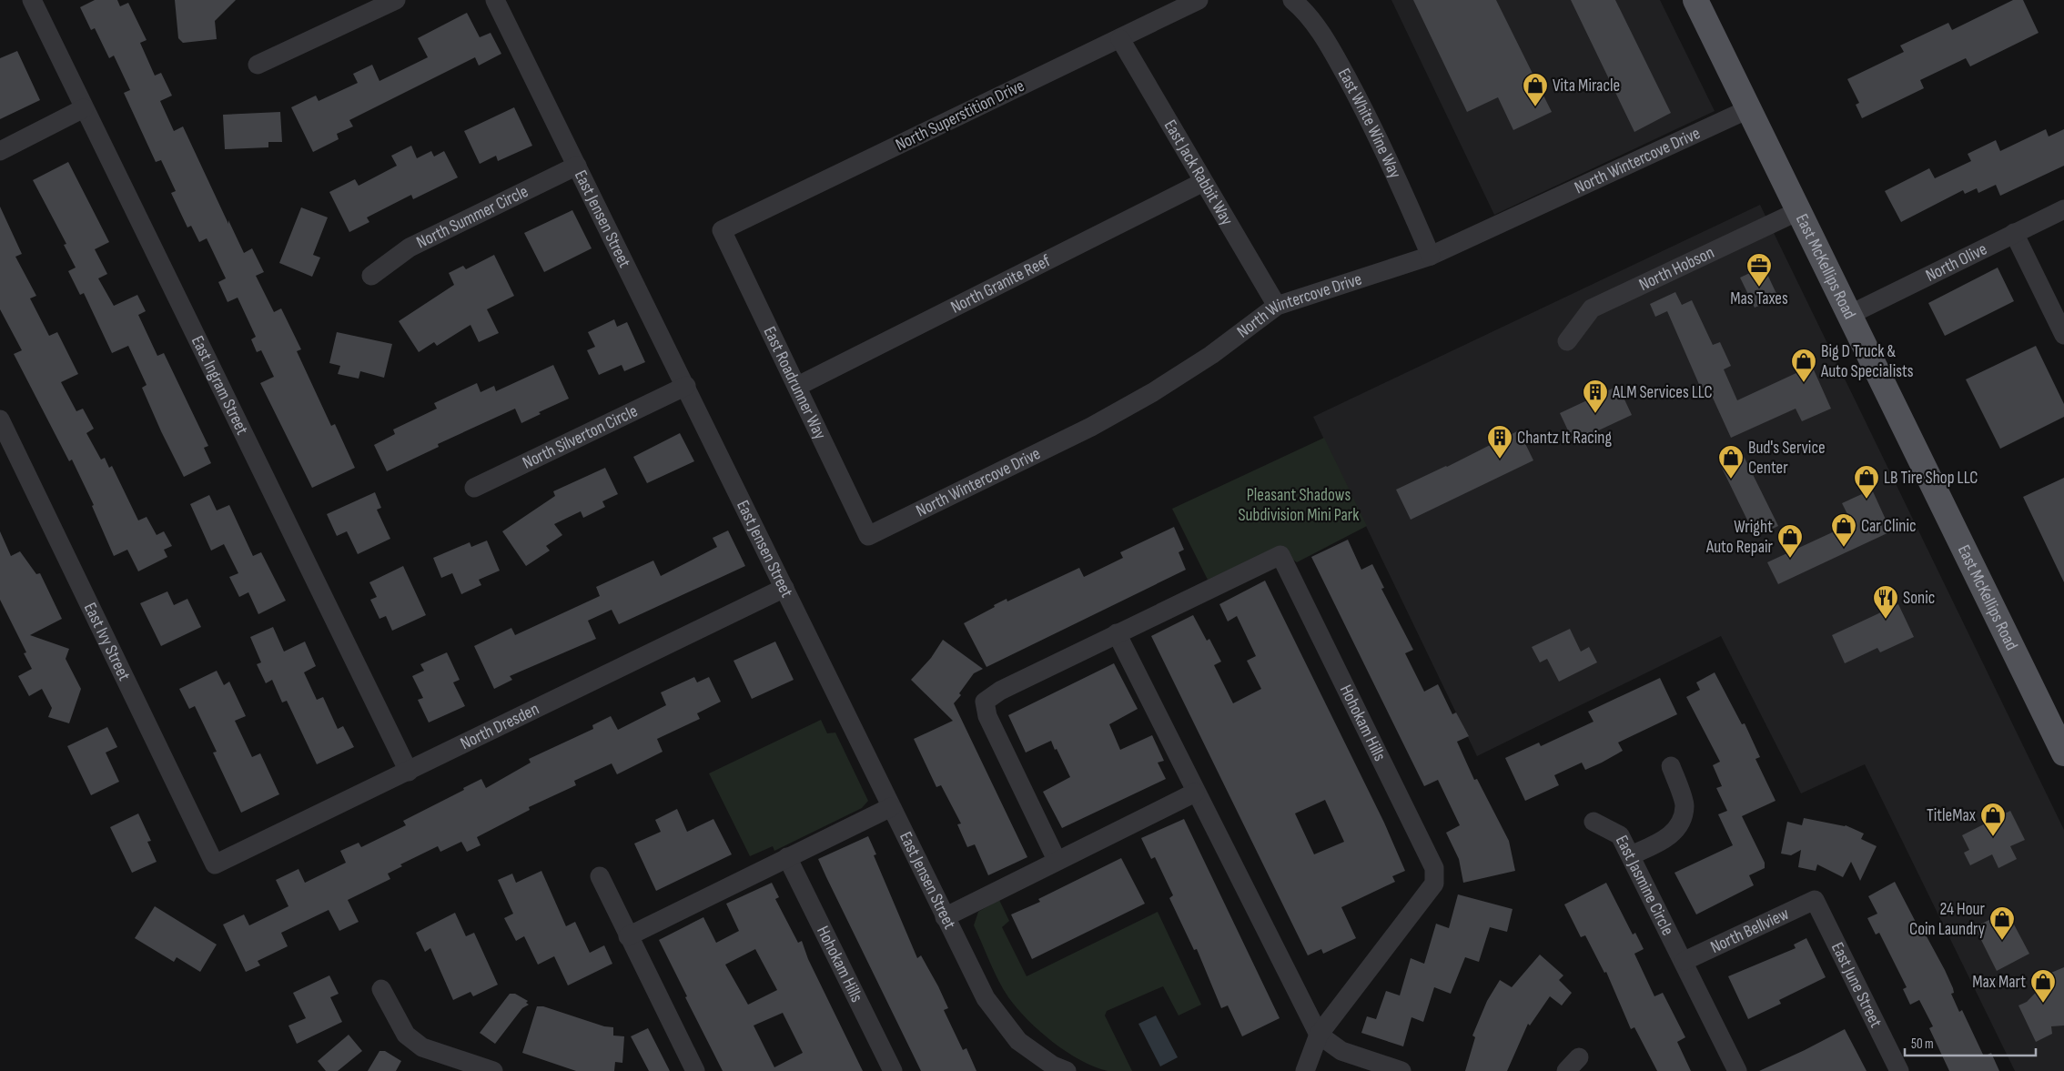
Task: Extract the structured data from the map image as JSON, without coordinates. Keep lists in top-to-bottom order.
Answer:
{
  "streets": {
    "main road": ["East McKellips Road"],
    "street": [
      "North Superstition Drive",
      "East White Wine Way",
      "North Wintercove Drive",
      "East Jack Rabbit Way",
      "North Summer Circle",
      "East Jensen Street",
      "North Olive",
      "North Hobson",
      "North Granite Reef",
      "East Roadrunner Way",
      "East Ingram Street",
      "North Silverton Circle",
      "East Ivy Street",
      "Hohokam Hills",
      "North Dresden",
      "East Jasmine Circle",
      "North Bellview",
      "East June Street"
    ]
  },
  "crossings": [
    ["North Superstition Drive", "East Jack Rabbit Way"],
    ["North Superstition Drive", "East Roadrunner Way"],
    ["East White Wine Way", "North Wintercove Drive"],
    ["North Wintercove Drive", "East Jack Rabbit Way"],
    ["North Wintercove Drive", "East McKellips Road"],
    ["North Wintercove Drive", "East Roadrunner Way"],
    ["East Jack Rabbit Way", "North Granite Reef"],
    ["North Summer Circle", "East Jensen Street"],
    ["East Jensen Street", "North Silverton Circle"],
    ["East Jensen Street", "North Dresden"],
    ["North Olive", "East McKellips Road"],
    ["East McKellips Road", "North Hobson"],
    ["North Granite Reef", "East Roadrunner Way"],
    ["East Ingram Street", "North Dresden"],
    ["East Ivy Street", "North Dresden"],
    ["East Jasmine Circle", "North Bellview"],
    ["North Bellview", "East June Street"]
  ],
  "parks": ["Pleasant Shadows Subdivision Mini Park"],
  "places": {
    "shop": [
      "Vita Miracle",
      "Big D Truck & Auto Specialists",
      "Bud's Service Center",
      "LB Tire Shop LLC",
      "Car Clinic",
      "Wright Auto Repair",
      "TitleMax",
      "24 Hour Coin Laundry",
      "Max Mart"
    ],
    "office": ["Mas Taxes"],
    "building": ["ALM Services LLC", "Chantz It Racing"],
    "restaurant": ["Sonic"]
  },
  "scale_bar": "50 m"
}
